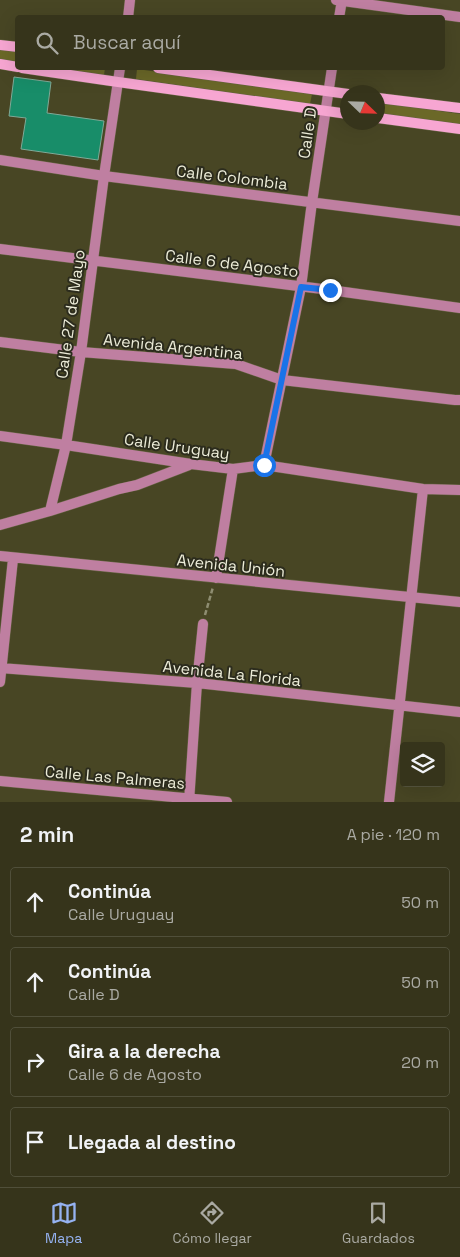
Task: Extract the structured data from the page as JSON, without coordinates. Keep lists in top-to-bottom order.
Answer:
{
  "streets": {
    "street": [
      "Calle D",
      "Calle Colombia",
      "Calle 6 de Agosto",
      "Calle 27 de Mayo",
      "Avenida Argentina",
      "Calle Uruguay",
      "Avenida Unión",
      "Avenida La Florida",
      "Calle Las Palmeras"
    ]
  },
  "crossings": [
    ["Calle D", "Calle Colombia"],
    ["Calle D", "Calle 6 de Agosto"],
    ["Calle D", "Avenida Argentina"],
    ["Calle Colombia", "Calle 27 de Mayo"],
    ["Calle 6 de Agosto", "Calle 27 de Mayo"],
    ["Calle 27 de Mayo", "Avenida Argentina"],
    ["Calle 27 de Mayo", "Calle Uruguay"]
  ],
  "north": "bottom right",
  "page": {
    "search": "Buscar aquí",
    "heading": ["2 min", "A pie · 120 m"],
    "list": [
      ["Continúa", "Calle Uruguay", "50 m"],
      ["Continúa", "Calle D", "50 m"],
      ["Gira a la derecha", "Calle 6 de Agosto", "20 m"],
      "Llegada al destino"
    ],
    "nav": ["Mapa", "Cómo llegar", "Guardados"]
  }
}
